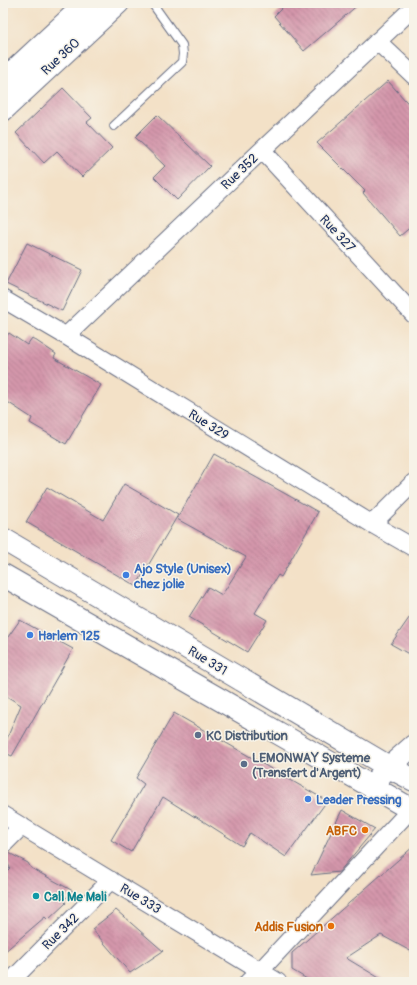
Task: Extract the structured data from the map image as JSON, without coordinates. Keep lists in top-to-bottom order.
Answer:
{
  "streets": {
    "main road": ["Rue 360", "Rue 331"],
    "street": [
      "Rue 352",
      "Rue 327",
      "Rue 329",
      "Rue 333",
      "Rue 342"
    ]
  },
  "crossings": [
    ["Rue 352", "Rue 327"],
    ["Rue 352", "Rue 329"],
    ["Rue 333", "Rue 342"]
  ],
  "places": [
    "Ajo Style (Unisex) chez jolie",
    "Harlem 125",
    "KC Distribution",
    "LEMONWAY Systeme (Transfert d'Argent)",
    "Leader Pressing",
    "ABFC",
    "Call Me Mali",
    "Addis Fusion"
  ]
}
